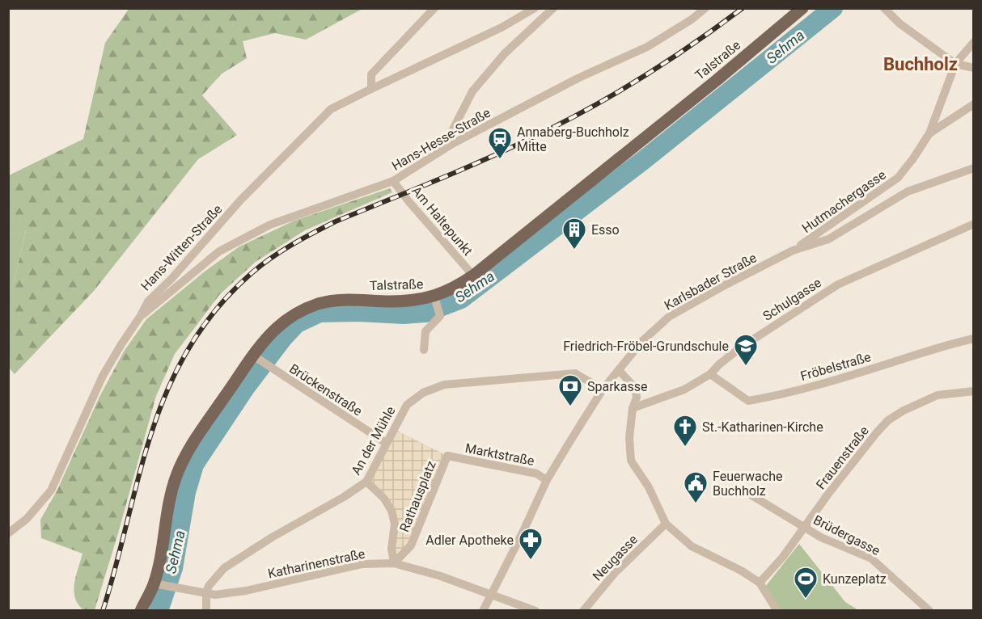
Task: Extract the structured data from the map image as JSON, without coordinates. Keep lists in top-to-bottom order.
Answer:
{
  "streets": {
    "main road": ["Talstraße"],
    "street": [
      "Hans-Hesse-Straße",
      "Hutmachergasse",
      "Am Haltepunkt",
      "Hans-Witten-Straße",
      "Karlsbader Straße",
      "Schulgasse",
      "Fröbelstraße",
      "Brückenstraße",
      "An der Mühle",
      "Marktstraße",
      "Frauenstraße",
      "Rathausplatz",
      "Brüdergasse",
      "Neugasse",
      "Katharinenstraße"
    ]
  },
  "crossings": [
    ["Talstraße", "Am Haltepunkt"],
    ["Talstraße", "Brückenstraße"],
    ["Talstraße", "Katharinenstraße"],
    ["Hans-Hesse-Straße", "Am Haltepunkt"],
    ["Hans-Hesse-Straße", "Hans-Witten-Straße"],
    ["Hutmachergasse", "Karlsbader Straße"],
    ["Karlsbader Straße", "An der Mühle"],
    ["Karlsbader Straße", "Marktstraße"],
    ["Karlsbader Straße", "Katharinenstraße"],
    ["Schulgasse", "Fröbelstraße"],
    ["Brückenstraße", "An der Mühle"],
    ["An der Mühle", "Rathausplatz"],
    ["An der Mühle", "Katharinenstraße"],
    ["Marktstraße", "Rathausplatz"],
    ["Frauenstraße", "Brüdergasse"],
    ["Rathausplatz", "Katharinenstraße"]
  ],
  "districts": ["Buchholz"],
  "water": ["Sehma"],
  "places": {
    "station": ["Annaberg-Buchholz Mitte"],
    "building": ["Esso"],
    "school or university": ["Friedrich-Fröbel-Grundschule"],
    "bank": ["Sparkasse"],
    "church": ["St.-Katharinen-Kirche"],
    "public building": ["Feuerwache Buchholz"],
    "pharmacy": ["Adler Apotheke"],
    "sports": ["Kunzeplatz"]
  }
}
